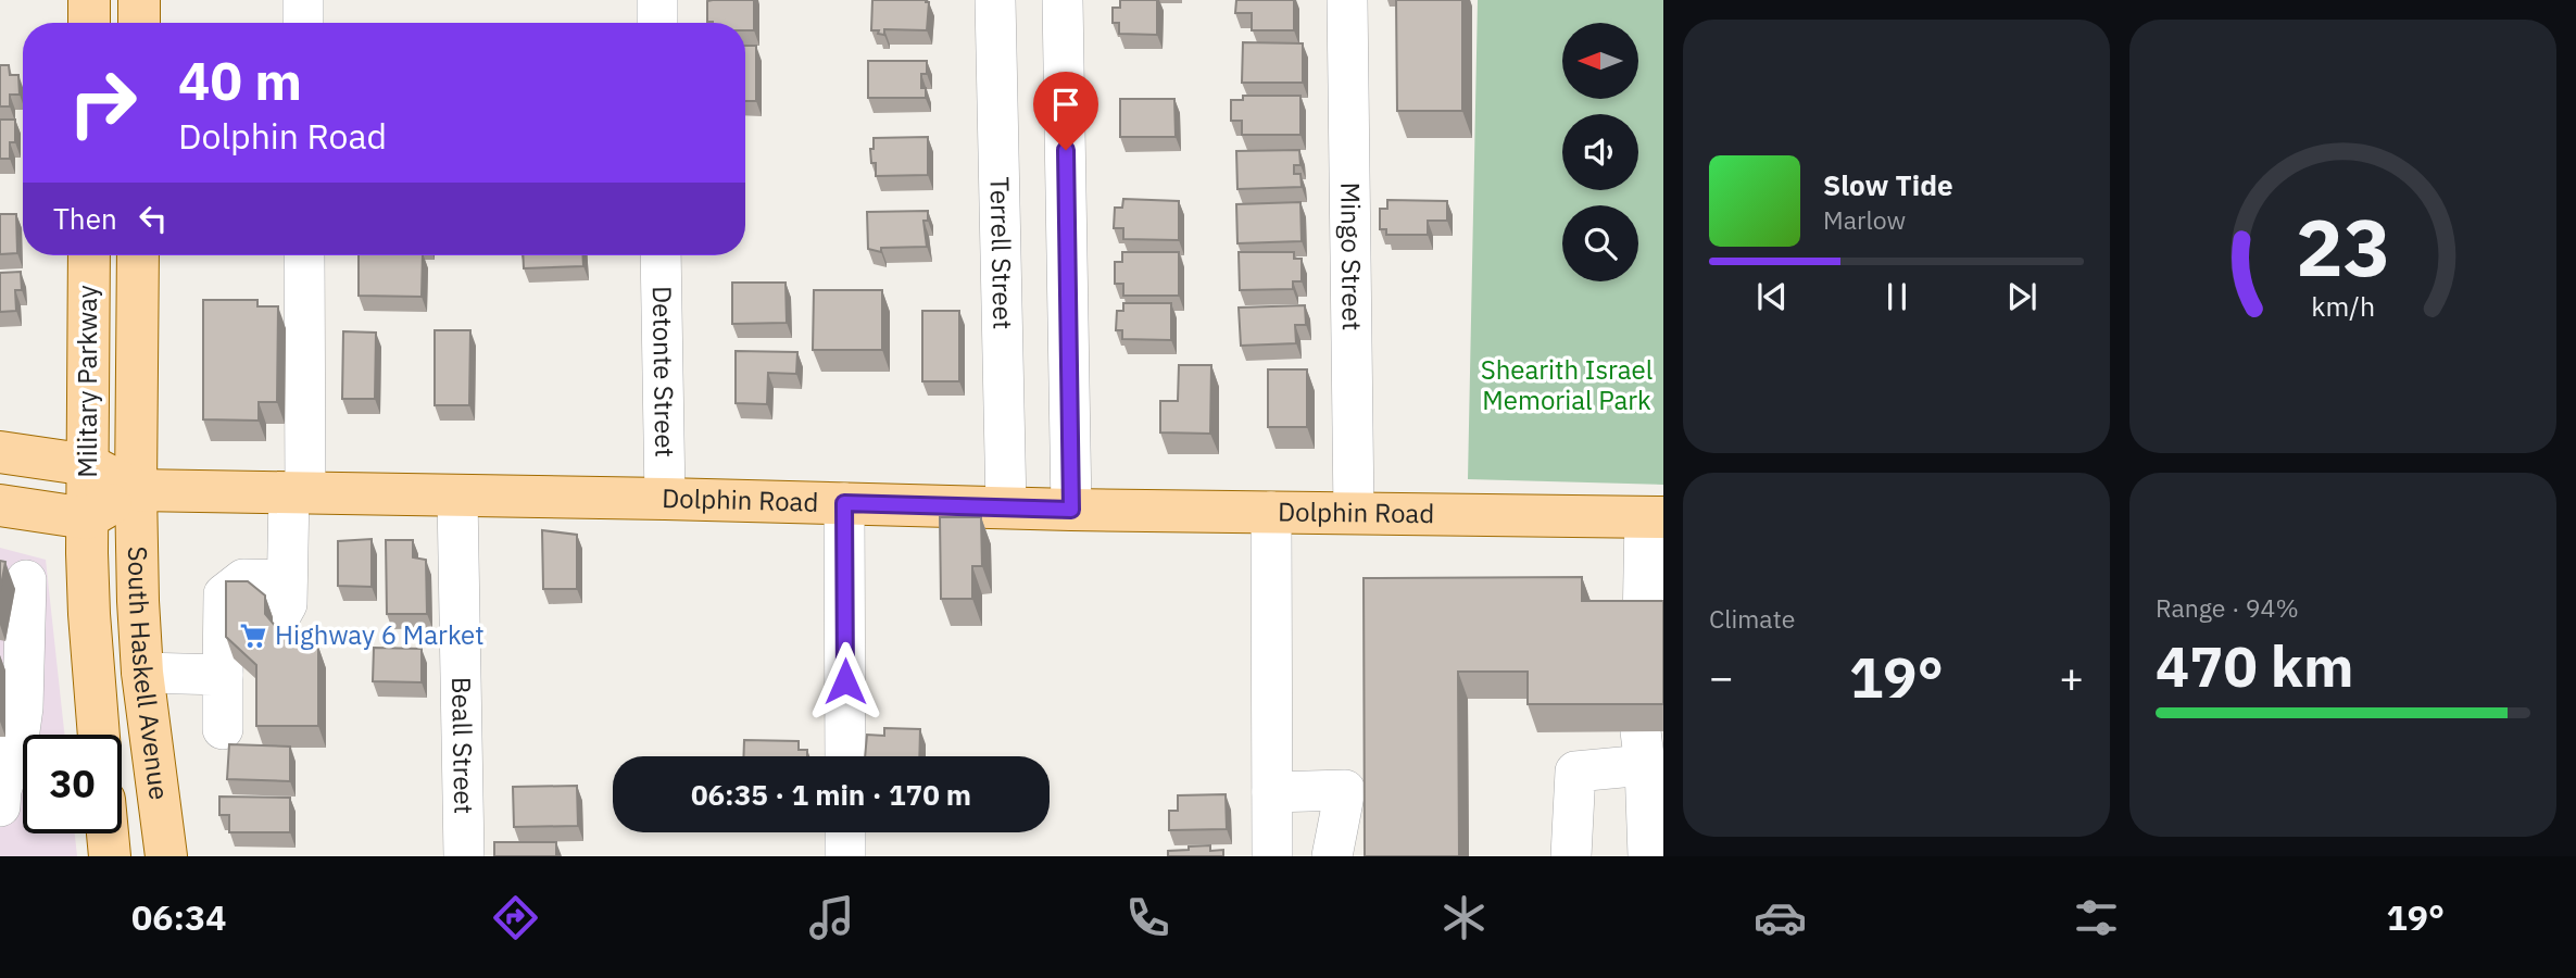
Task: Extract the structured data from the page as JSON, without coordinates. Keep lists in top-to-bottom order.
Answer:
{
  "streets": {
    "main road": ["Military Parkway", "Dolphin Road", "South Haskell Avenue"],
    "street": [
      "Terrell Street",
      "Mingo Street",
      "Detonte Street",
      "Beall Street"
    ]
  },
  "crossings": [
    ["Terrell Street", "Dolphin Road"],
    ["Mingo Street", "Dolphin Road"],
    ["Detonte Street", "Dolphin Road"],
    ["Military Parkway", "Dolphin Road"],
    ["Military Parkway", "South Haskell Avenue"],
    ["Dolphin Road", "South Haskell Avenue"],
    ["Dolphin Road", "Beall Street"]
  ],
  "parks": ["Shearith Israel Memorial Park"],
  "places": {
    "supermarket": ["Highway 6 Market"]
  },
  "north": "left",
  "page": {
    "turn": ["40 m", "Dolphin Road"],
    "song": ["Slow Tide", "Marlow"],
    "then": "Then",
    "tile": [
      "Climate",
      ["Range · 94%", "470 km"]
    ],
    "heat": ["−", "19°", "+"],
    "limit": "30",
    "trip": "06:35 · 1 min · 170 m",
    "tabs": ["06:34", "19°"],
    "gauge": ["23", "km/h"]
  }
}
